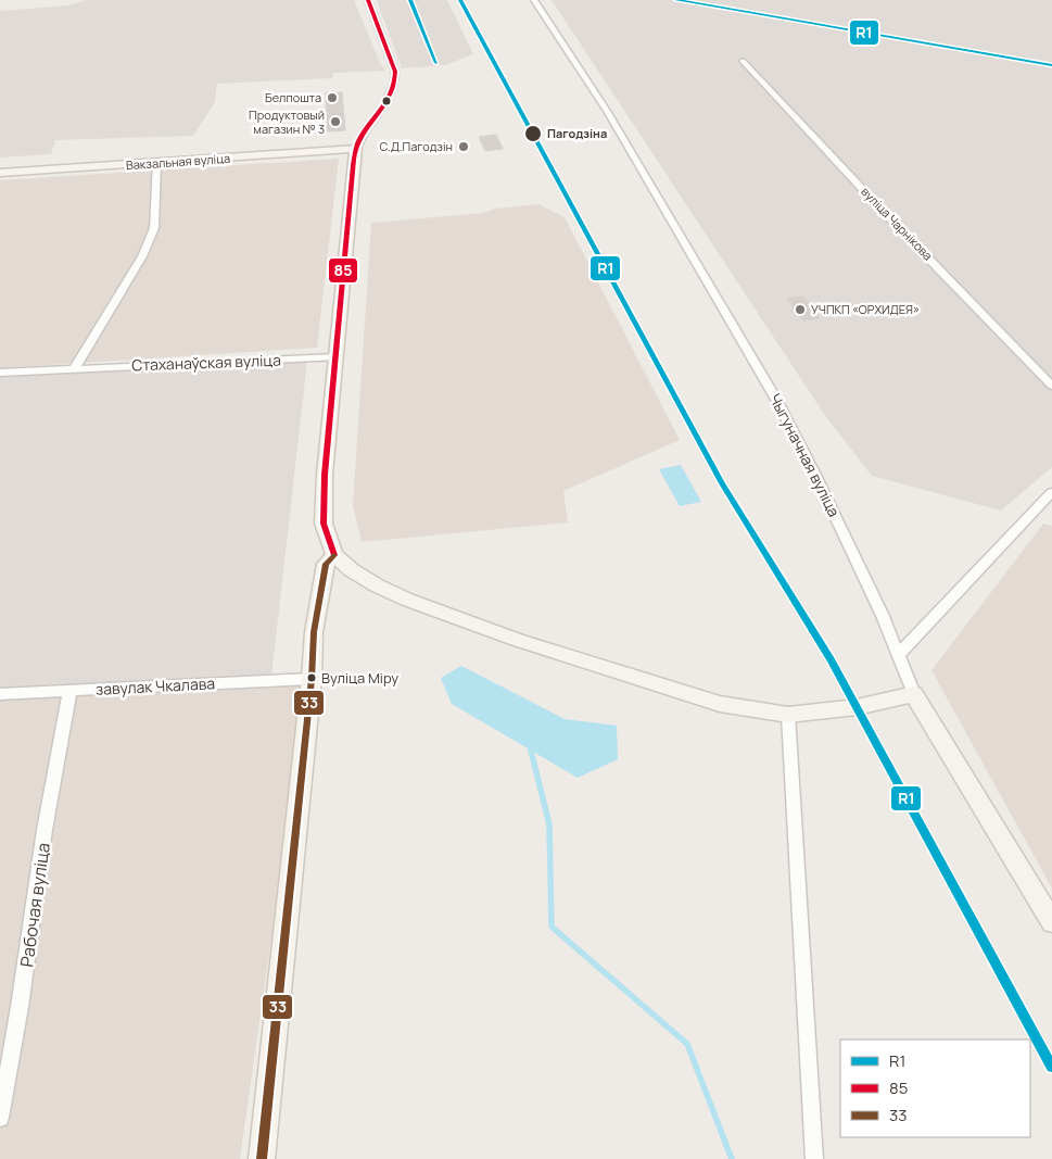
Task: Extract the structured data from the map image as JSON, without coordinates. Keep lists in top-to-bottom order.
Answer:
{
  "streets": {
    "main road": ["Вакзальная вуліца"],
    "street": [
      "вуліца Чарнікова",
      "Стаханаўская вуліца",
      "Чыгуначная вуліца",
      "завулак Чкалава",
      "Рабочая вуліца"
    ]
  },
  "crossings": [
    ["завулак Чкалава", "Рабочая вуліца"]
  ],
  "places": [
    "Белпошта",
    "Продуктовый магазин № 3",
    "Пагодзіна",
    "С.Д.Пагодзін",
    "УЧПКП «ОРХИДЕЯ»",
    "Вуліца Міру"
  ],
  "lines": ["transit line R1", "transit line 85", "transit line 33"],
  "legend": ["R1", "85", "33"]
}
